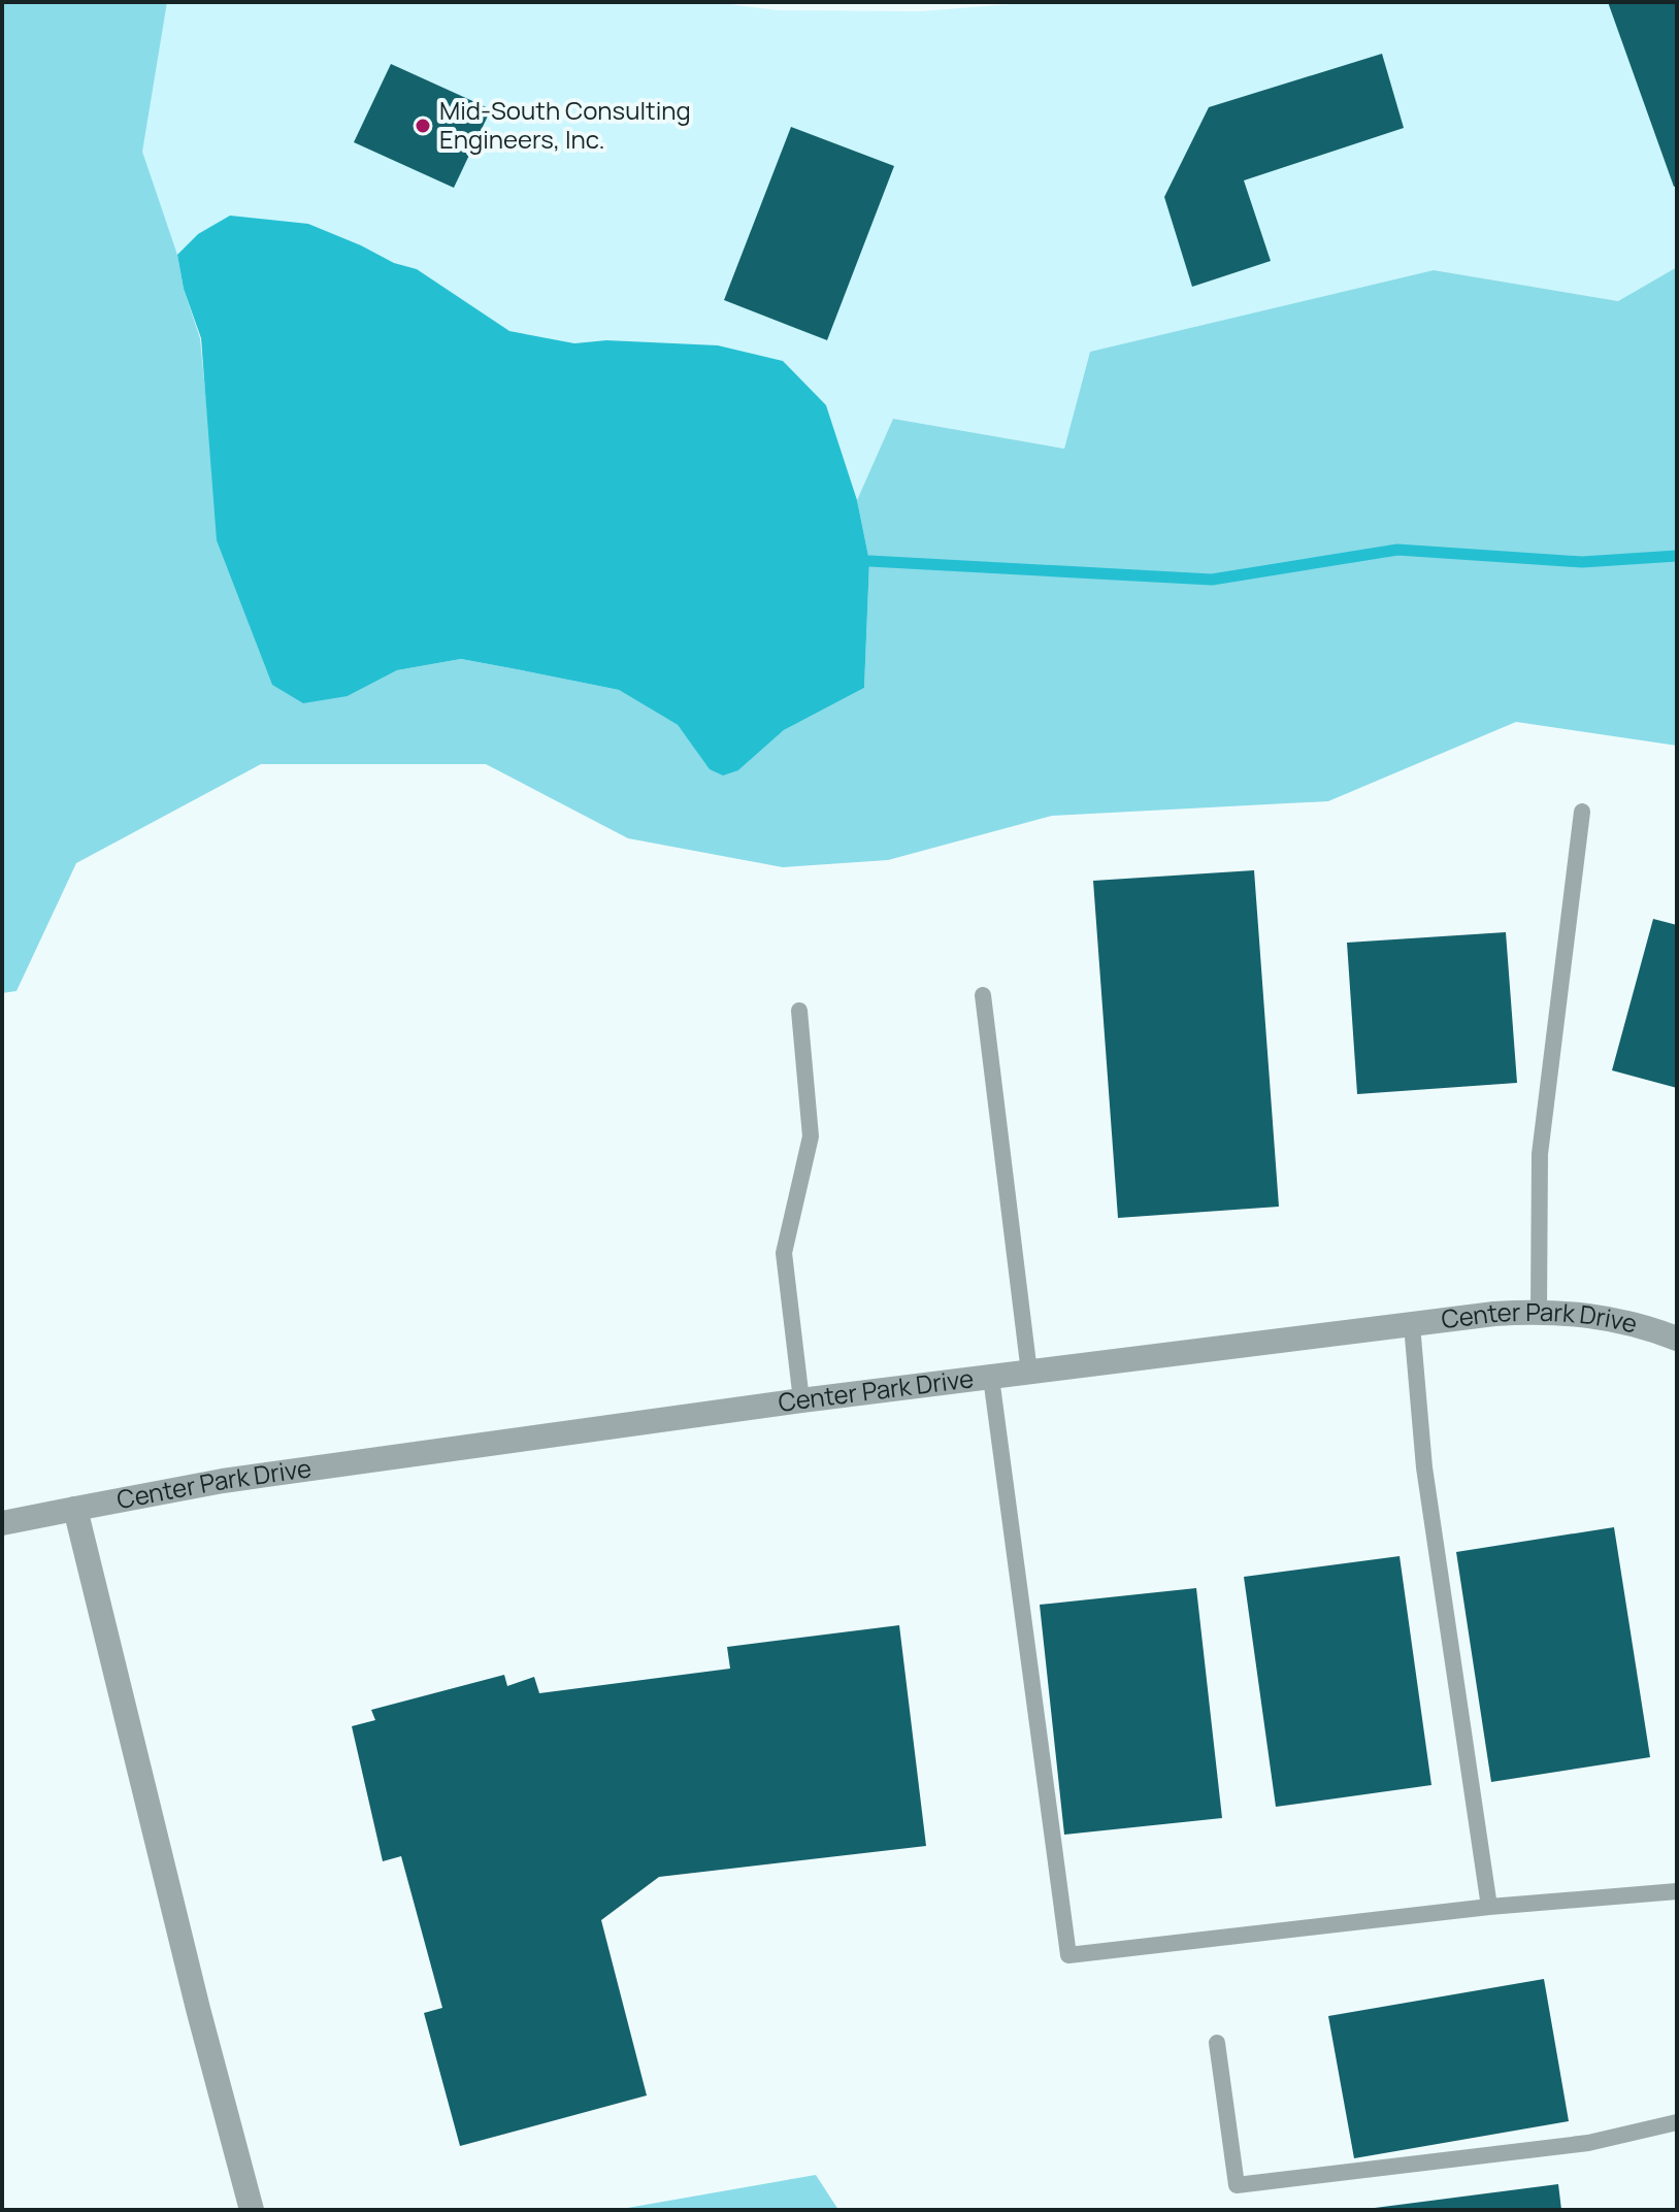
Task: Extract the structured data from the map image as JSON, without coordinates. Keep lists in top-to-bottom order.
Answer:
{
  "streets": {
    "street": ["Center Park Drive"]
  },
  "places": ["Mid-South Consulting Engineers, Inc."]
}
